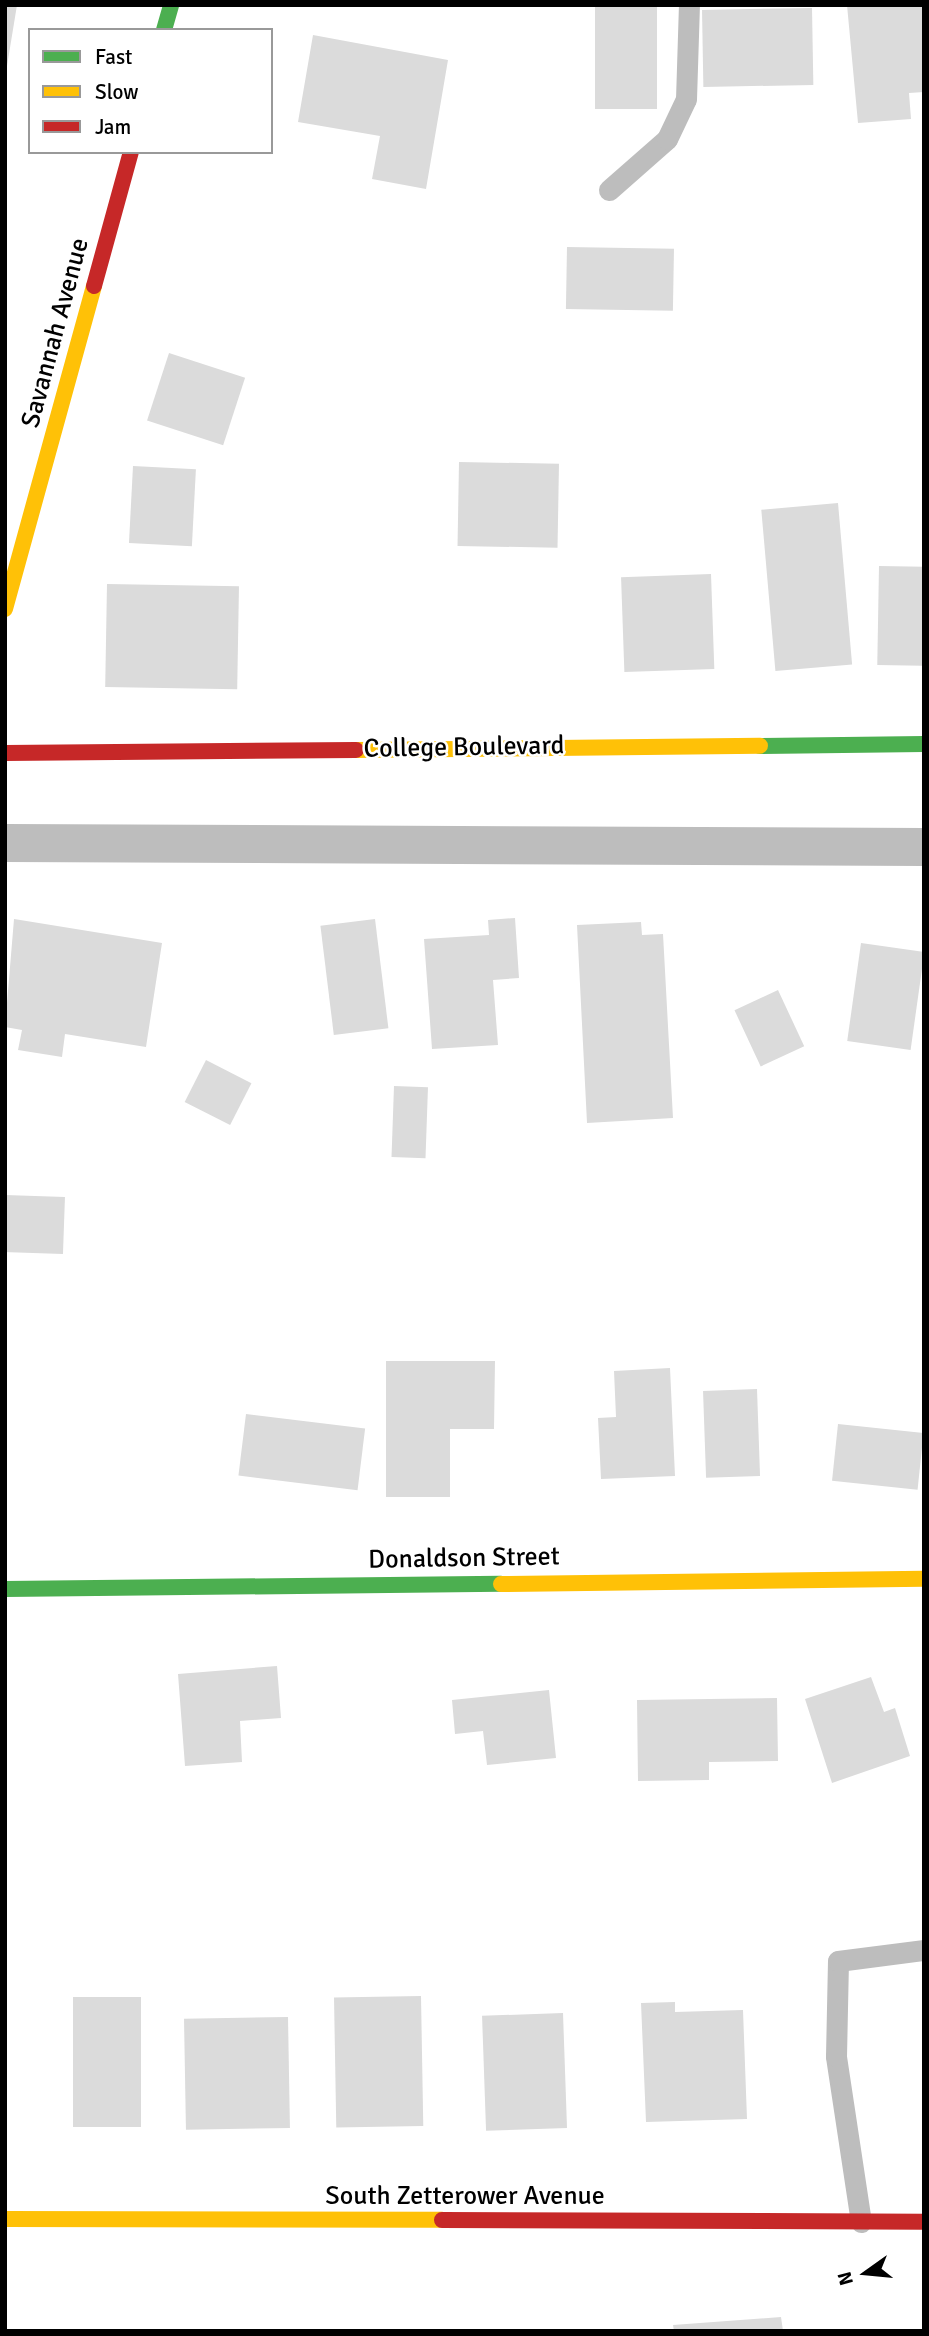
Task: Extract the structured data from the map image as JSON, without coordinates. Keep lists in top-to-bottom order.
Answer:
{
  "streets": {
    "street": [
      "Savannah Avenue",
      "College Boulevard",
      "Donaldson Street",
      "South Zetterower Avenue"
    ]
  },
  "legend": ["Fast", "Slow", "Jam"],
  "north": "left"
}
